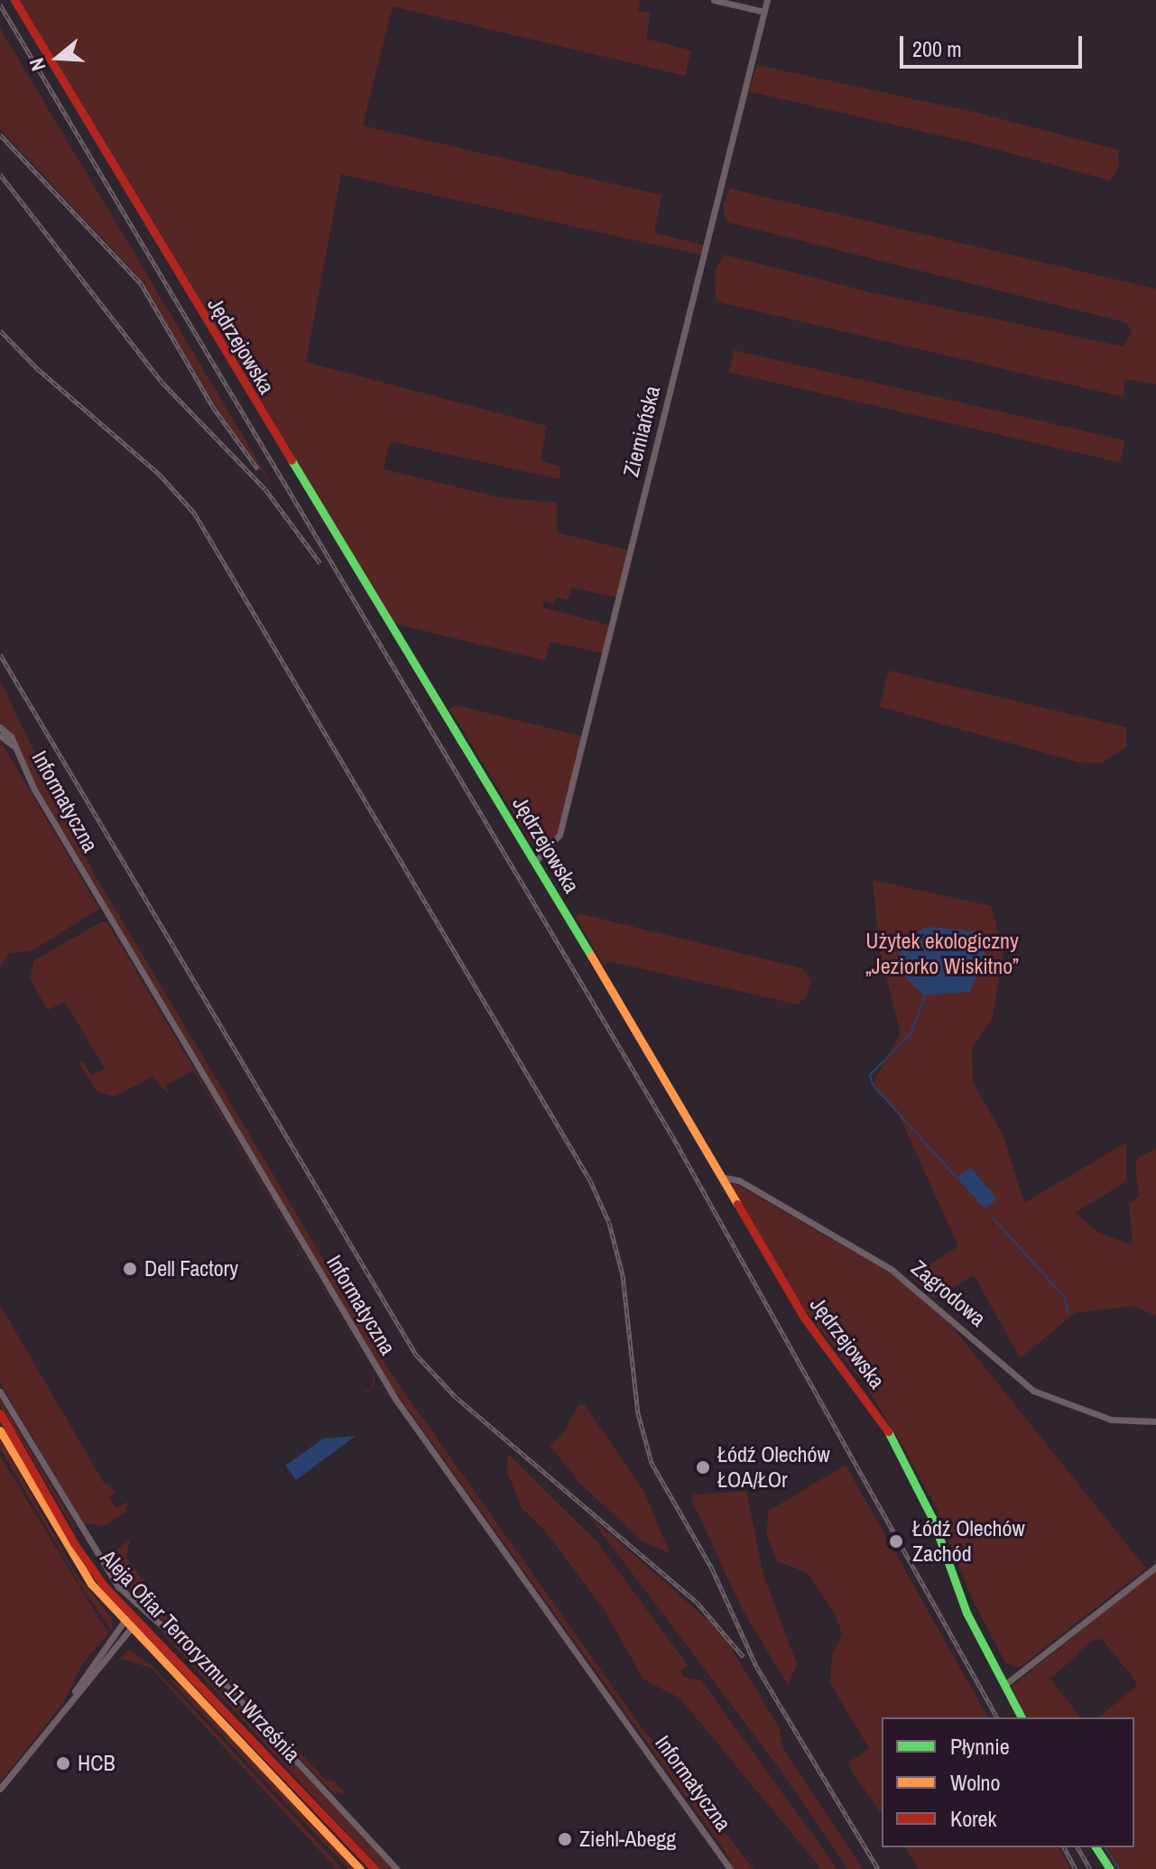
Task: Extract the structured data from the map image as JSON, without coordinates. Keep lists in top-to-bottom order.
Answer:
{
  "streets": {
    "street": [
      "Jędrzejowska",
      "Ziemiańska",
      "Informatyczna",
      "Zagrodowa",
      "Aleja Ofiar Terroryzmu 11 Września"
    ]
  },
  "crossings": [
    ["Jędrzejowska", "Ziemiańska"],
    ["Jędrzejowska", "Zagrodowa"]
  ],
  "parks": ["Użytek ekologiczny „Jeziorko Wiskitno”"],
  "places": [
    "Dell Factory",
    "Łódź Olechów ŁOA/ŁOr",
    "Łódź Olechów Zachód",
    "HCB",
    "Ziehl-Abegg"
  ],
  "legend": ["Płynnie", "Wolno", "Korek"],
  "scale_bar": "200 m",
  "north": "left"
}
